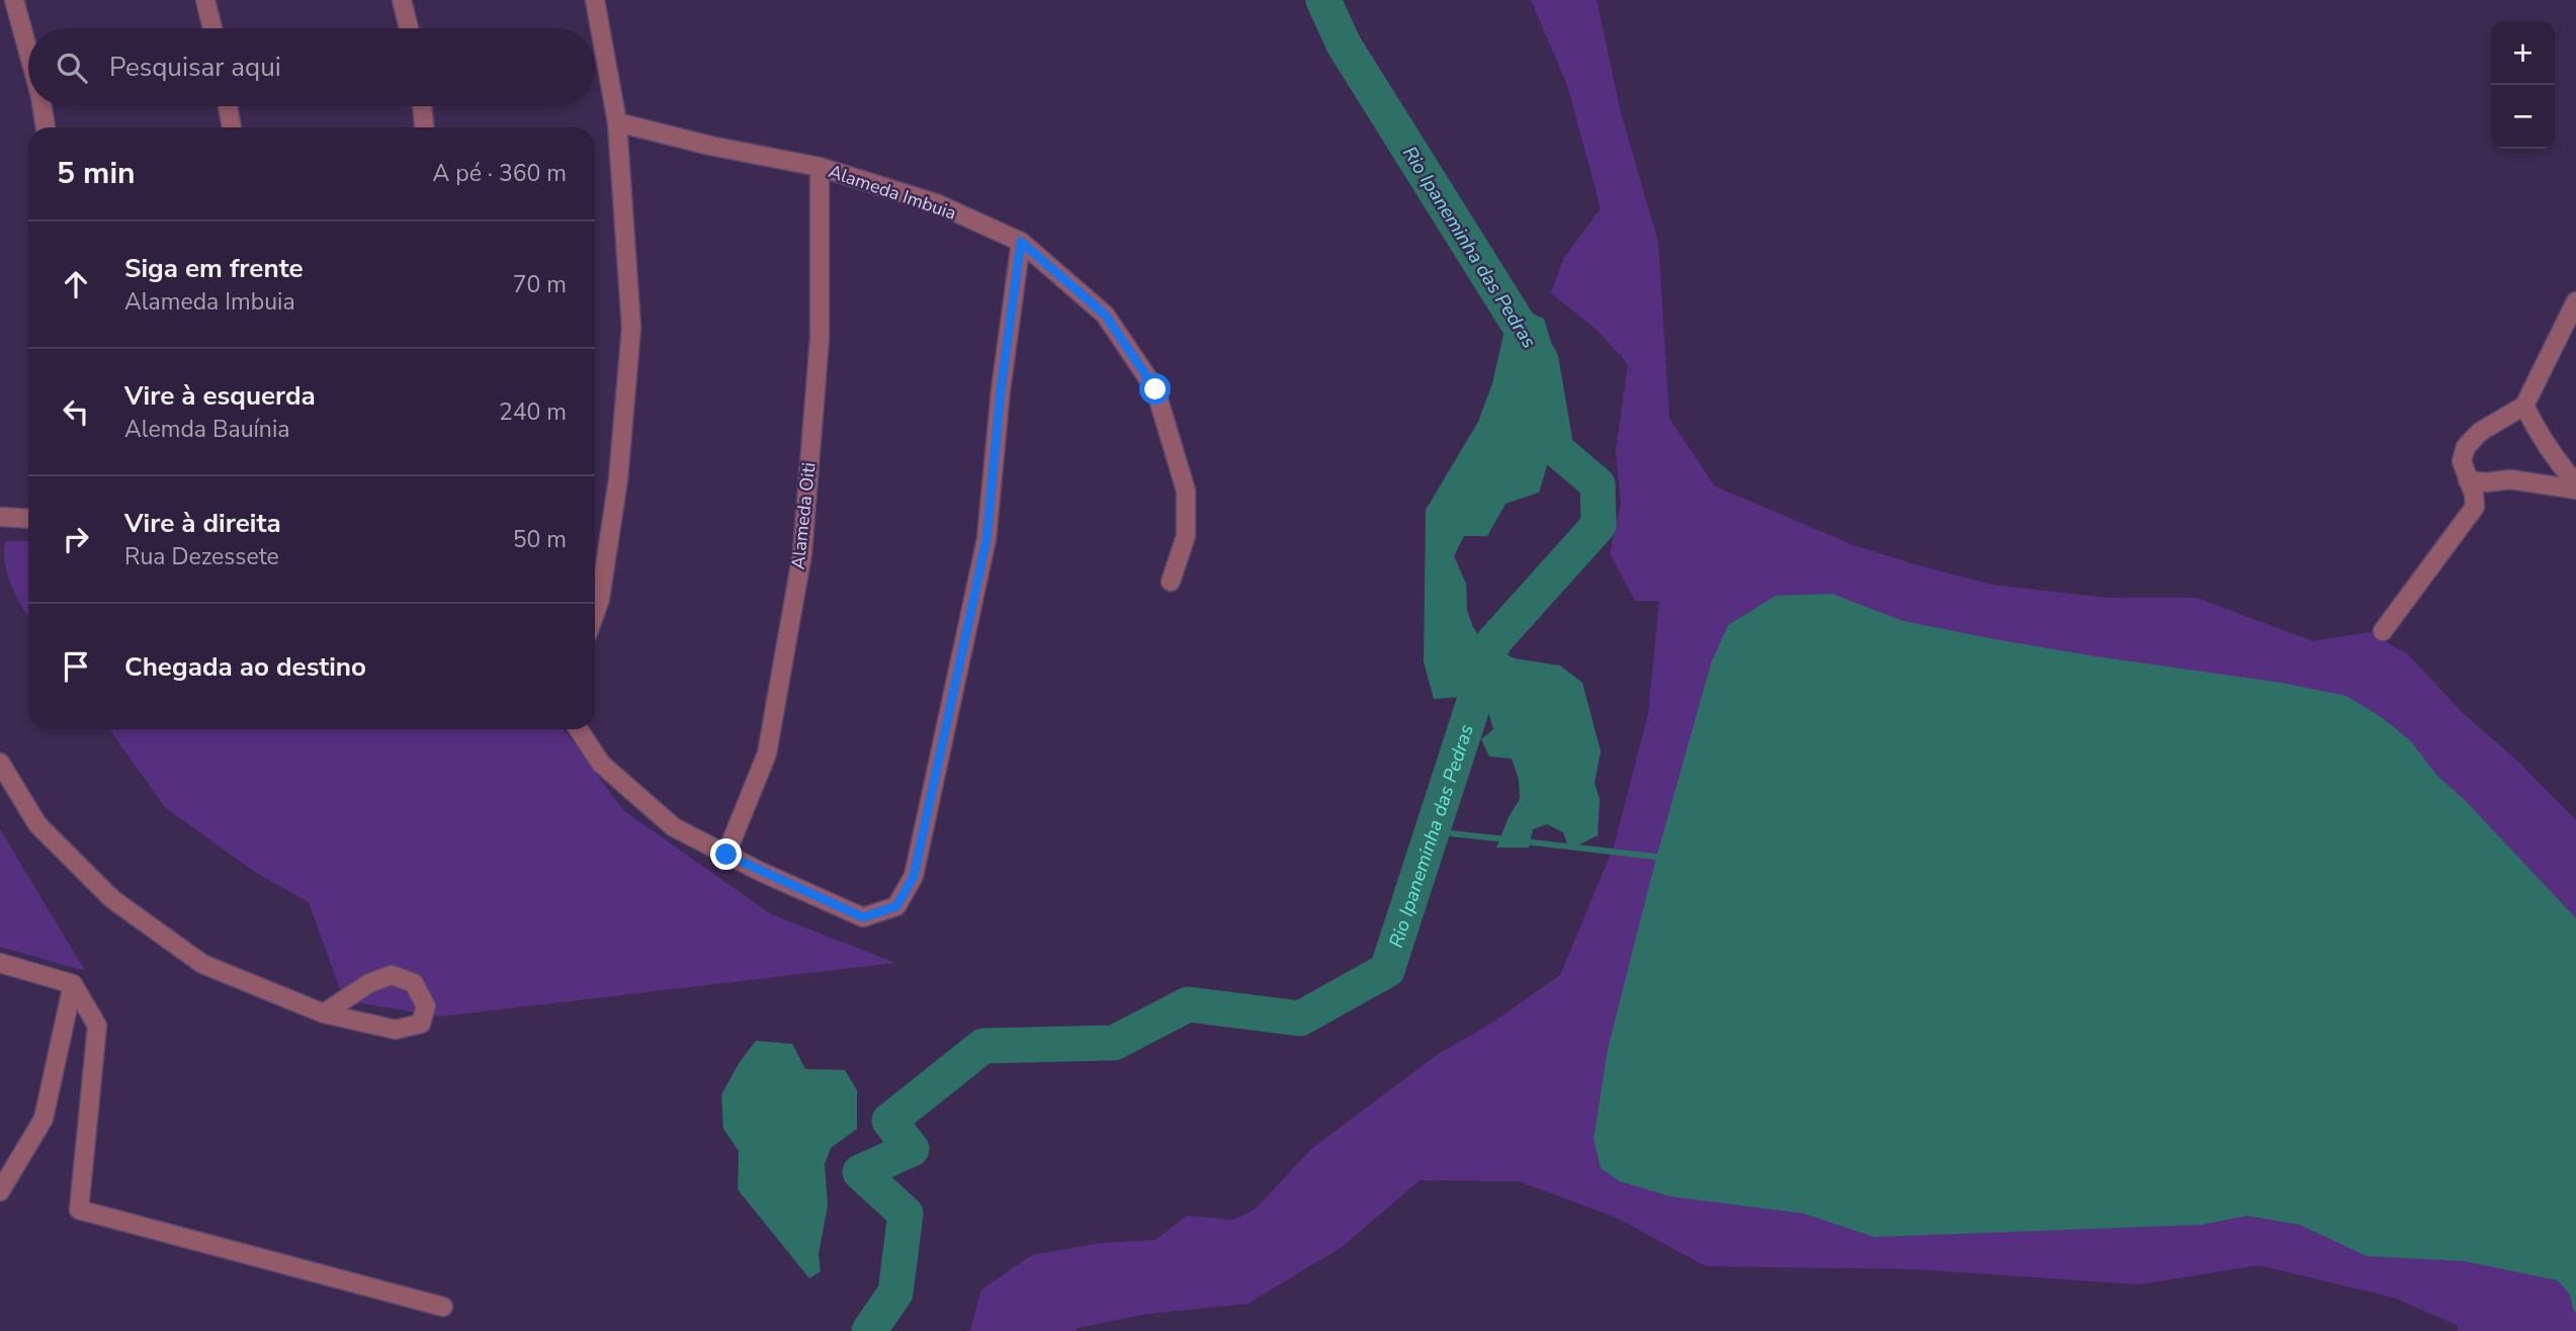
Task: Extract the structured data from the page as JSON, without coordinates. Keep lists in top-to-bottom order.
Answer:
{
  "streets": {
    "street": ["Alameda Imbuia", "Alameda Oiti"]
  },
  "crossings": [
    ["Alameda Imbuia", "Alameda Oiti"]
  ],
  "water": ["Rio Ipaneminha das Pedras"],
  "page": {
    "map_buttons": ["+", "−"],
    "search": "Pesquisar aqui",
    "heading": ["5 min", "A pé · 360 m"],
    "list": [
      ["Siga em frente", "Alameda Imbuia", "70 m"],
      ["Vire à esquerda", "Alemda Bauínia", "240 m"],
      ["Vire à direita", "Rua Dezessete", "50 m"],
      "Chegada ao destino"
    ]
  }
}
